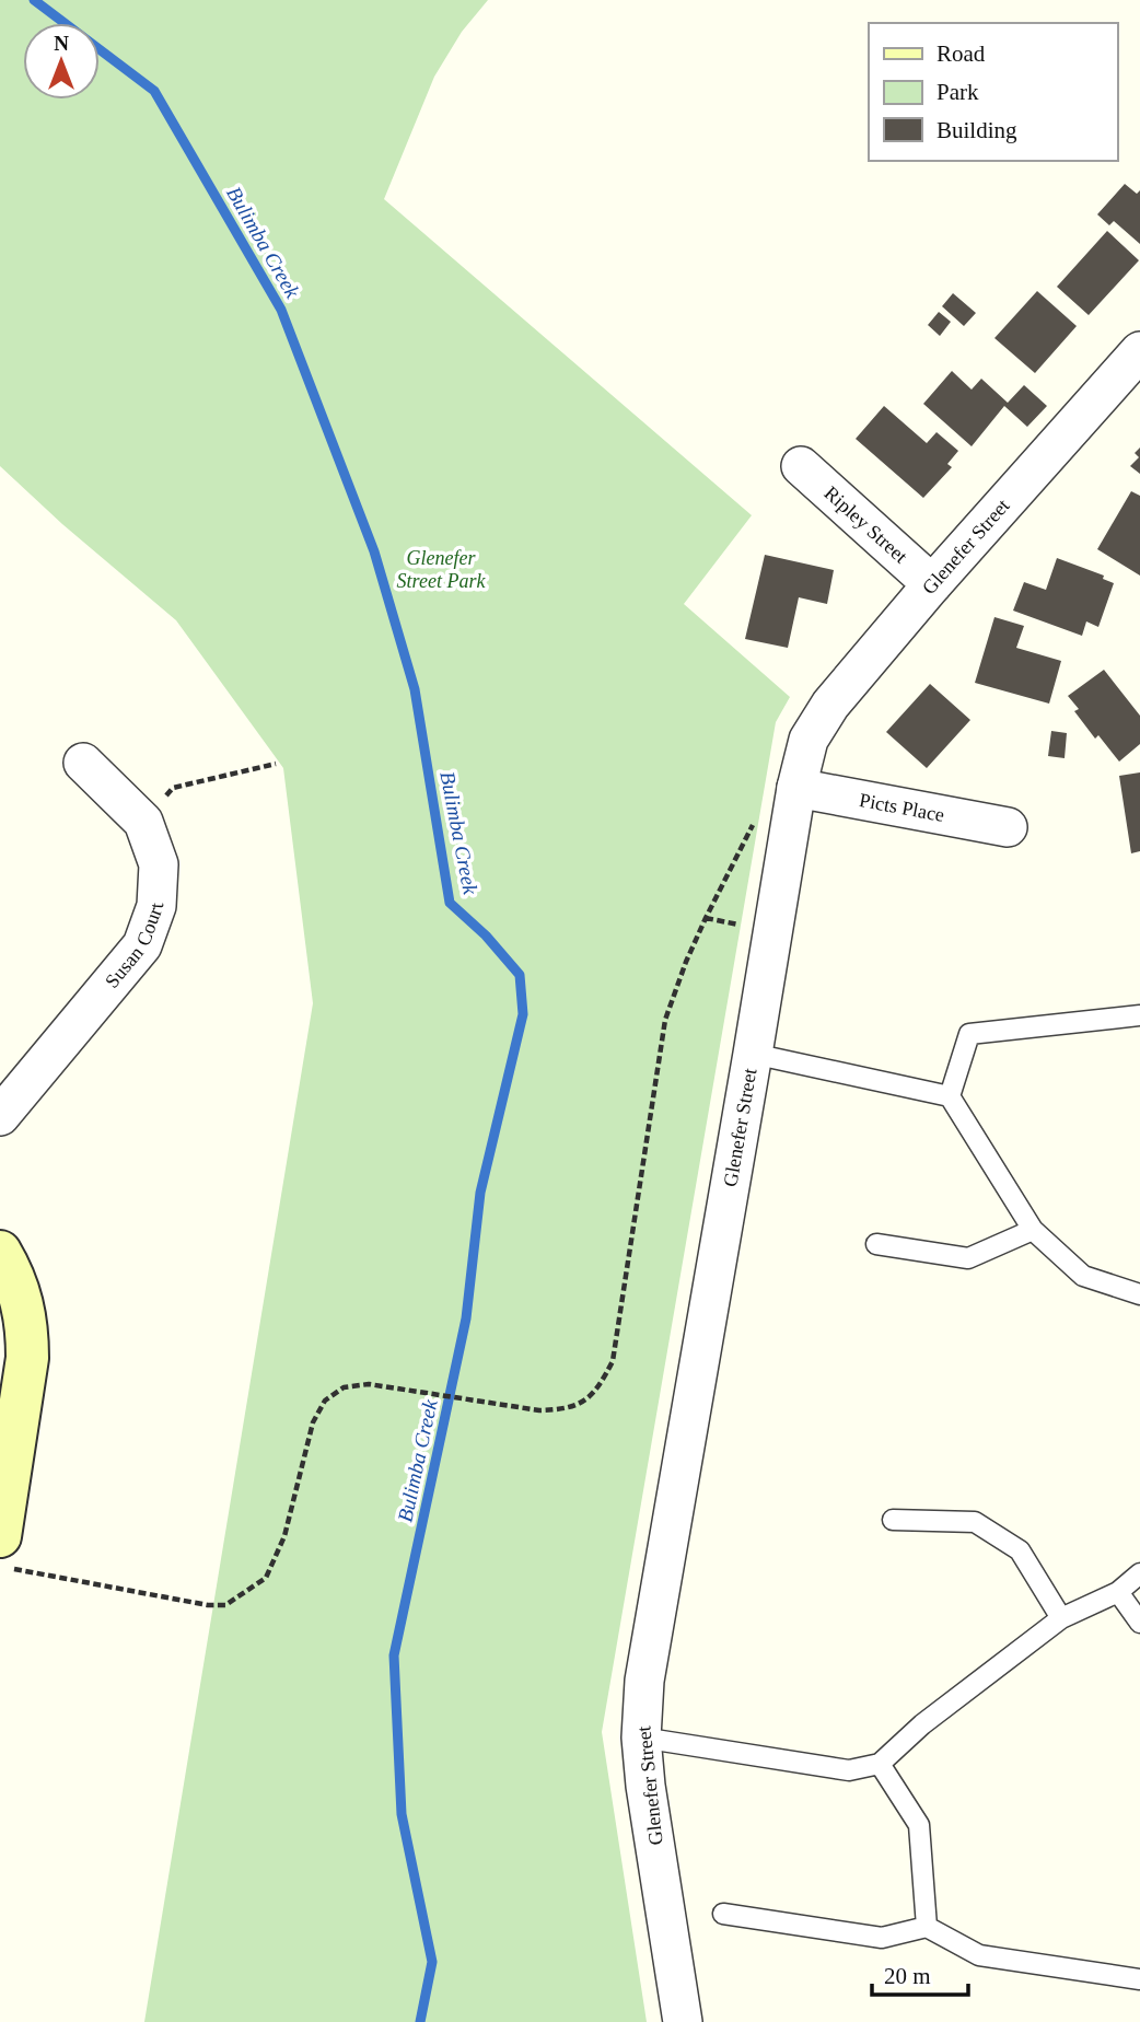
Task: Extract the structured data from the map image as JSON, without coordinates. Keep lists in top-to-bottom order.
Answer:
{
  "streets": {
    "street": [
      "Ripley Street",
      "Glenefer Street",
      "Picts Place",
      "Susan Court"
    ]
  },
  "crossings": [
    ["Ripley Street", "Glenefer Street"],
    ["Glenefer Street", "Picts Place"]
  ],
  "water": ["Bulimba Creek"],
  "parks": ["Glenefer Street Park"],
  "legend": ["Road", "Park", "Building"],
  "scale_bar": "20 m",
  "north": "top"
}
